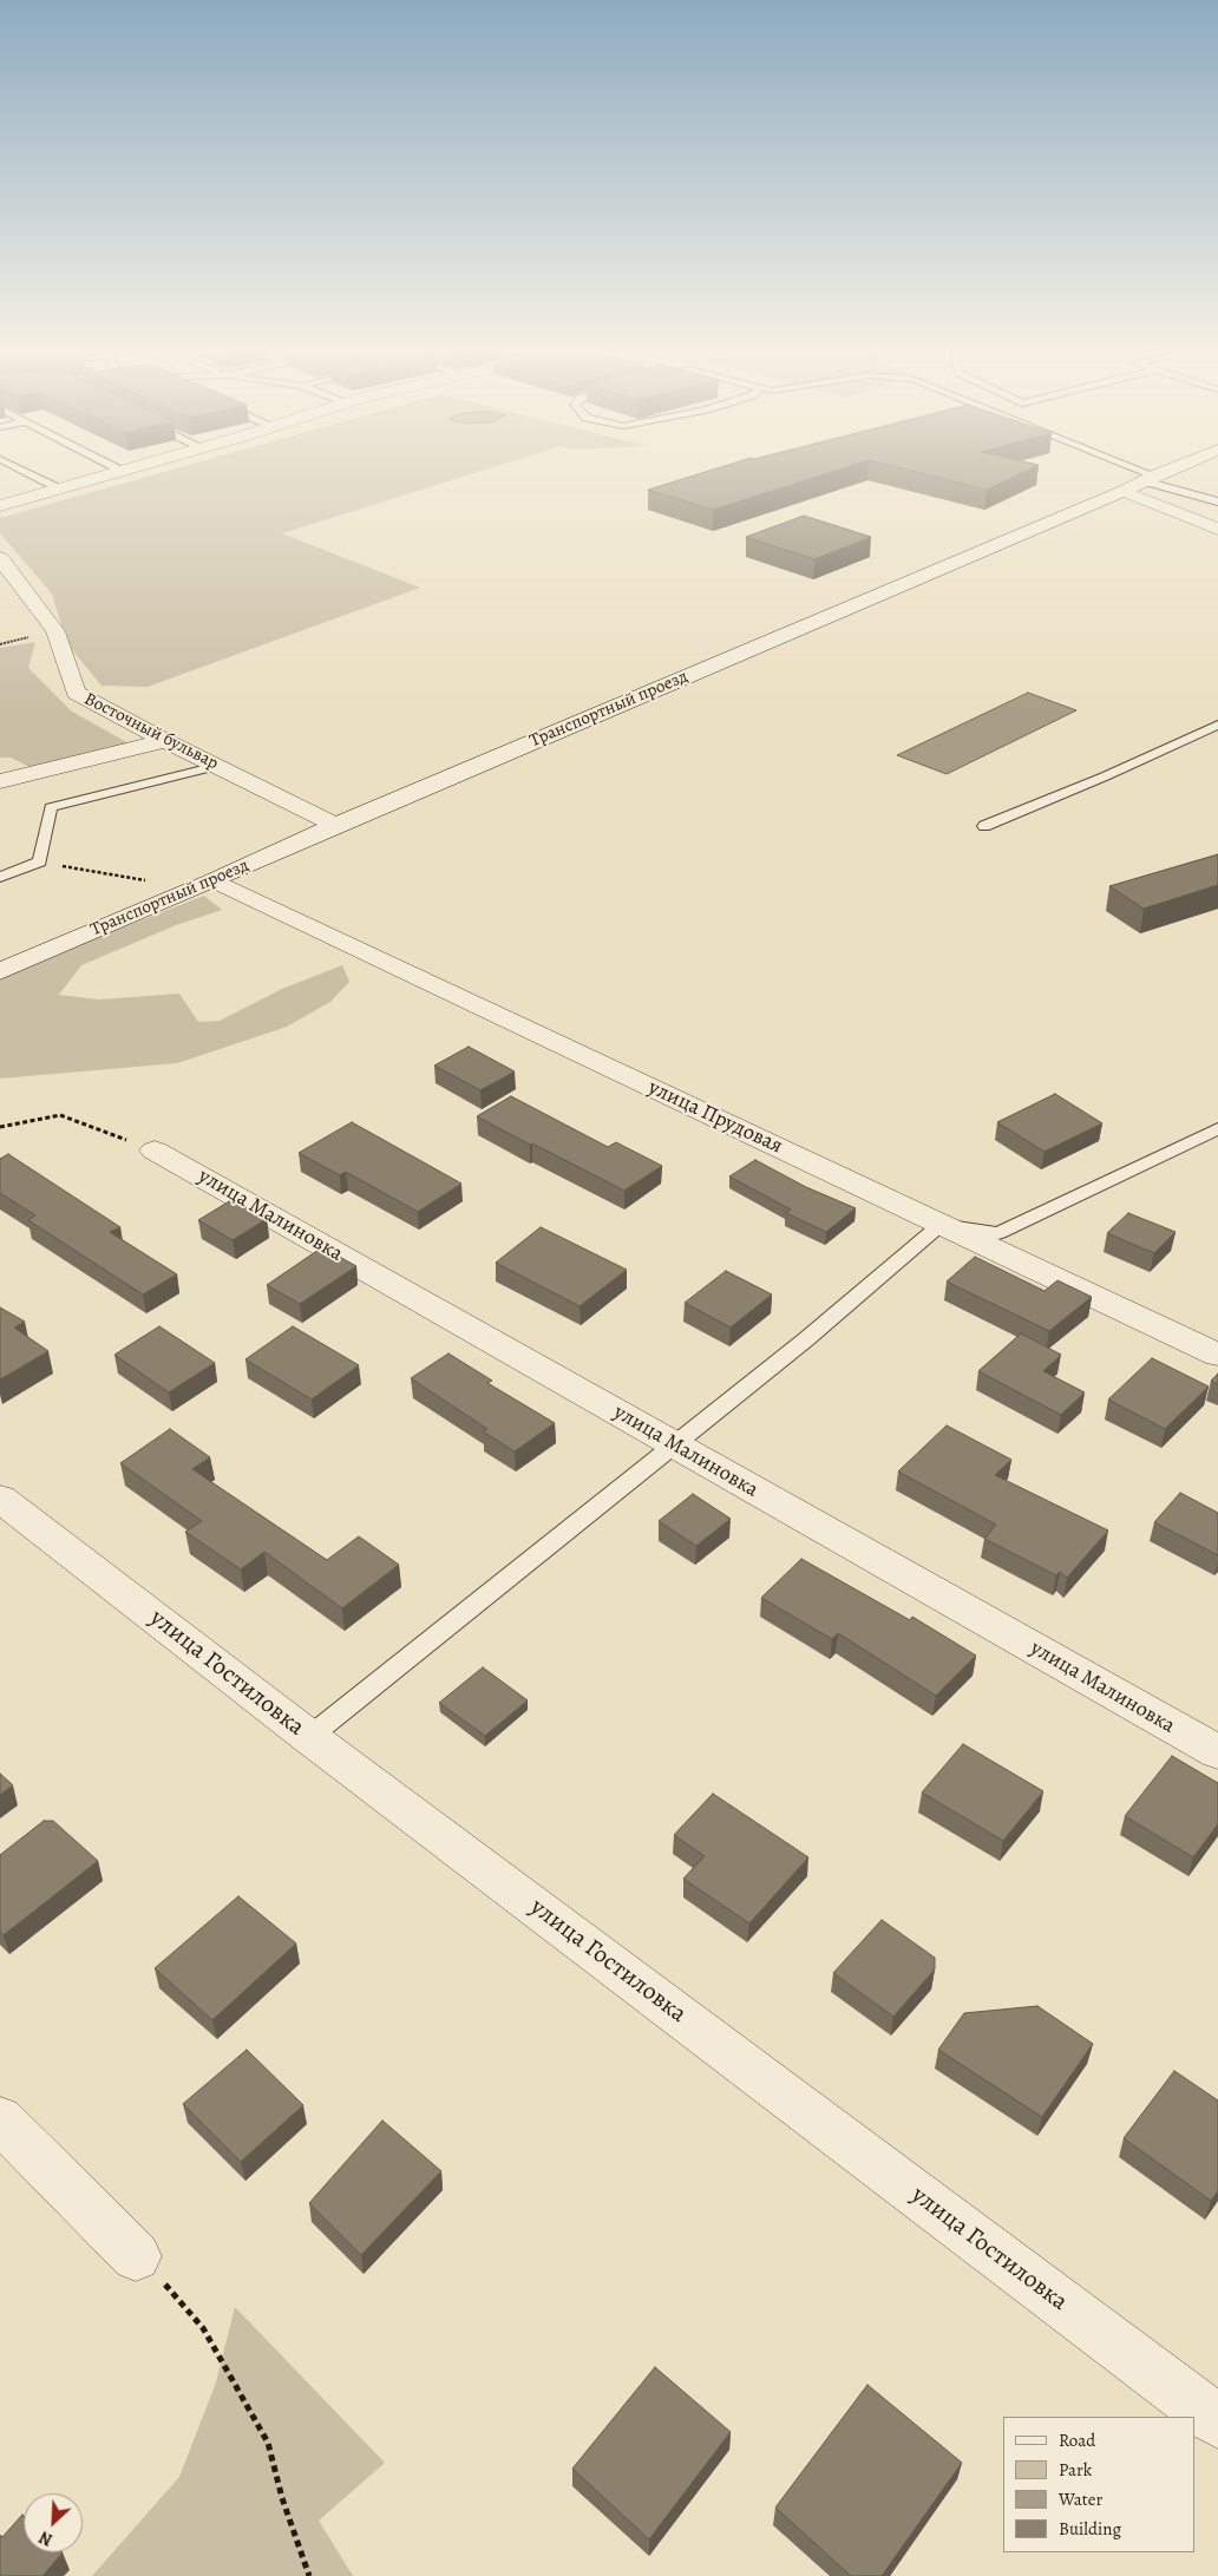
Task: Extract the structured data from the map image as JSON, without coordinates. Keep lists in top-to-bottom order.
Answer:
{
  "streets": {
    "street": [
      "Транспортный проезд",
      "Восточный бульвар",
      "улица Прудовая",
      "улица Малиновка",
      "улица Гостиловка"
    ]
  },
  "crossings": [
    ["Транспортный проезд", "Восточный бульвар"],
    ["Транспортный проезд", "улица Прудовая"]
  ],
  "legend": [
    "Road",
    "Park",
    "Water",
    "Building"
  ],
  "north": "bottom left"
}
